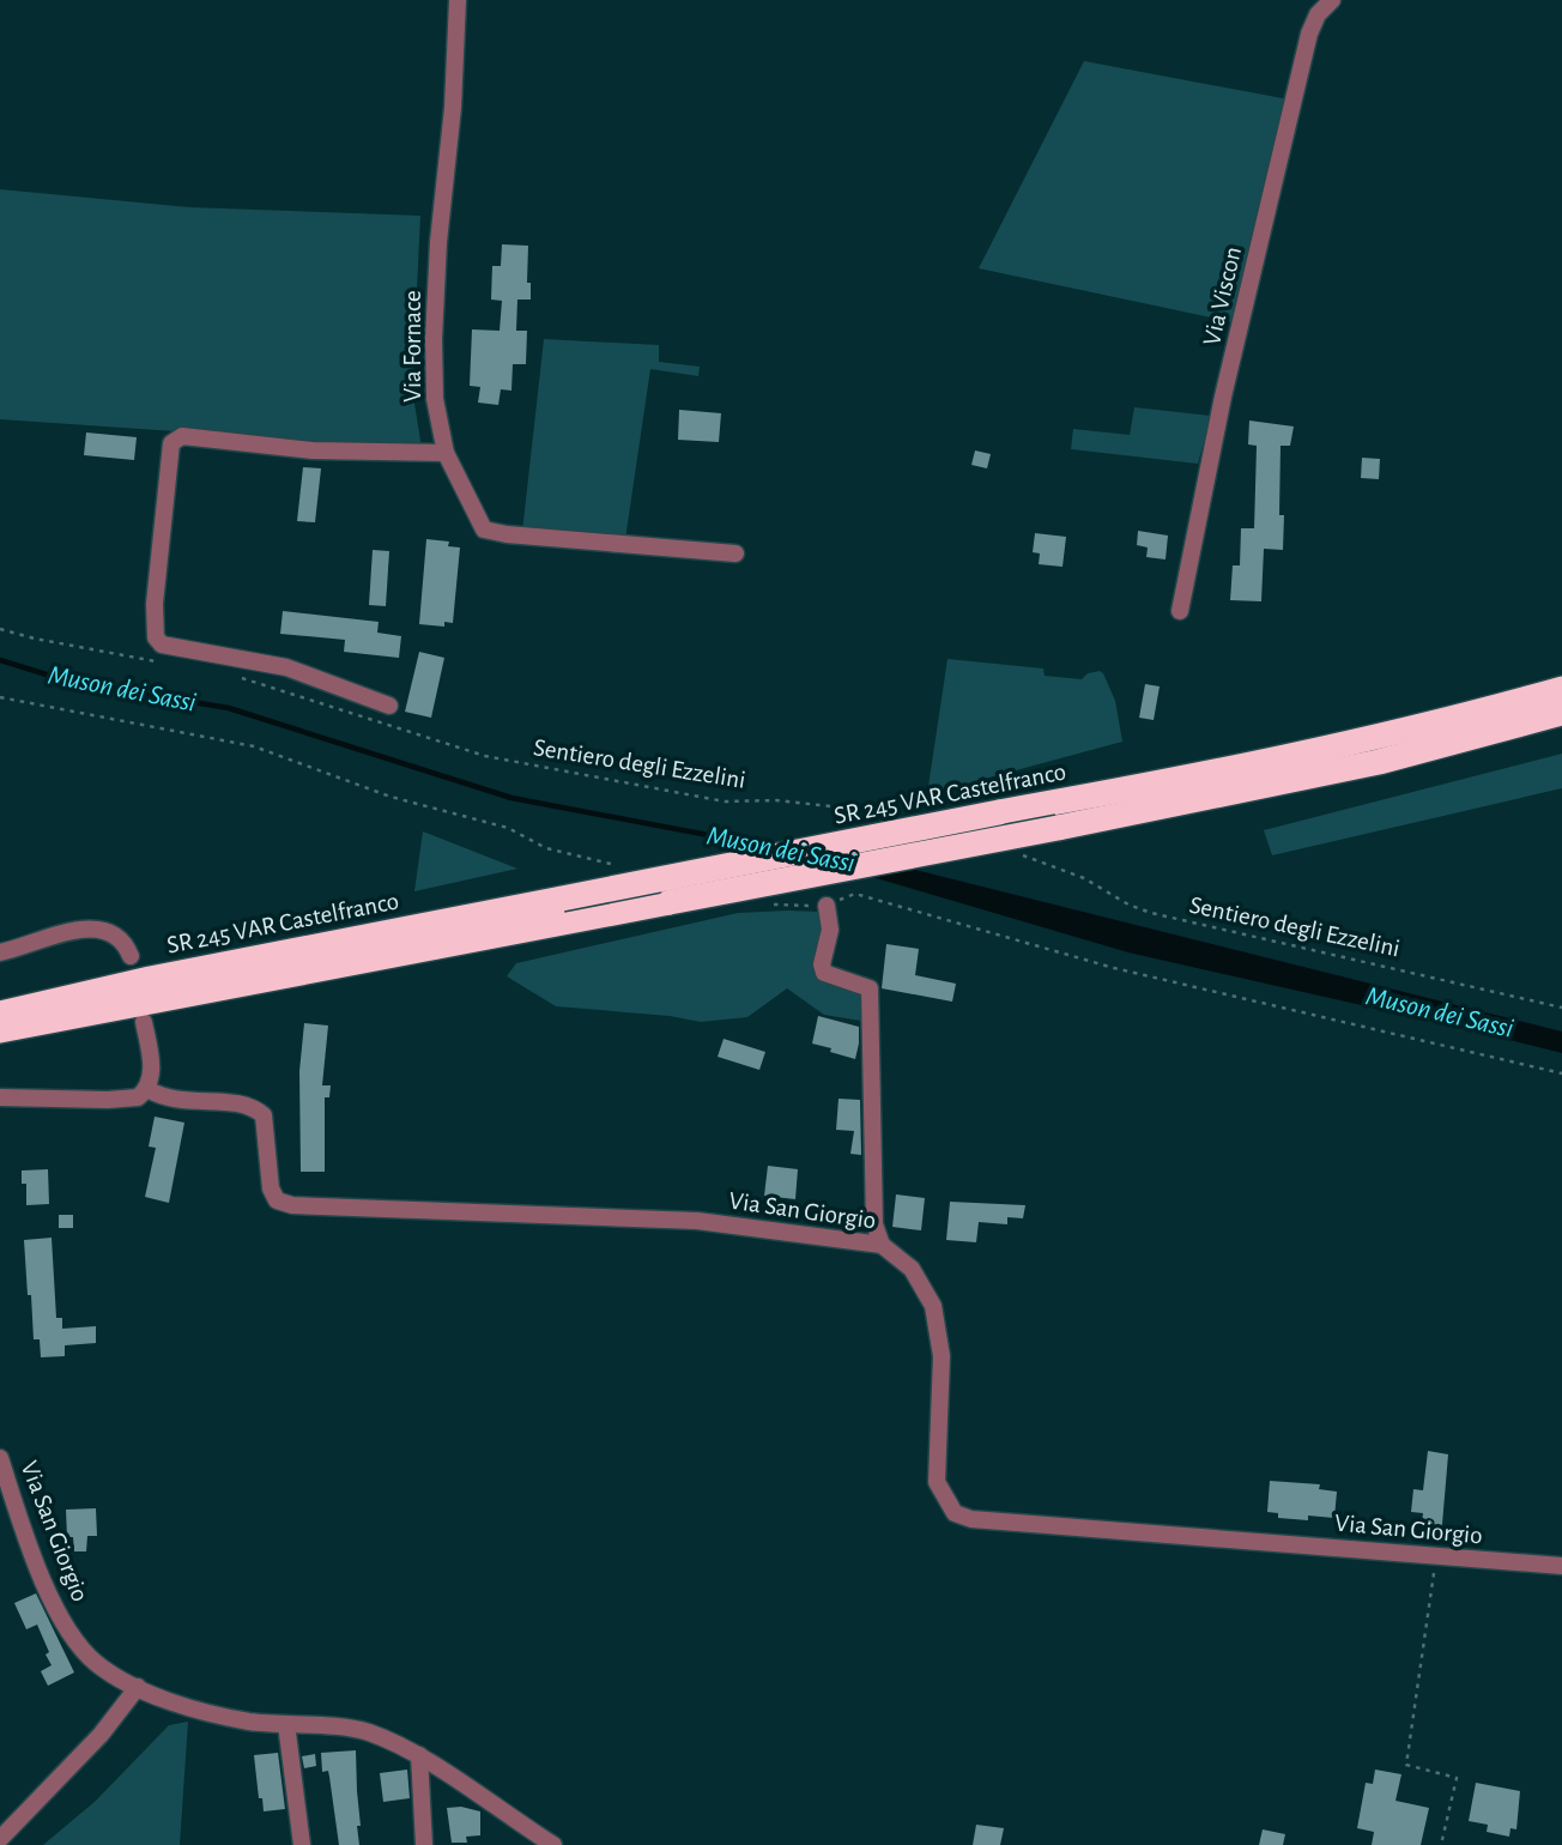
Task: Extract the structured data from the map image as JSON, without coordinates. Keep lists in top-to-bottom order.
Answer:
{
  "streets": {
    "highway": ["SR 245 VAR Castelfranco"],
    "street": ["Via Viscon", "Via Fornace", "Via San Giorgio"],
    "path": ["Sentiero degli Ezzelini"]
  },
  "water": ["Muson dei Sassi"]
}
